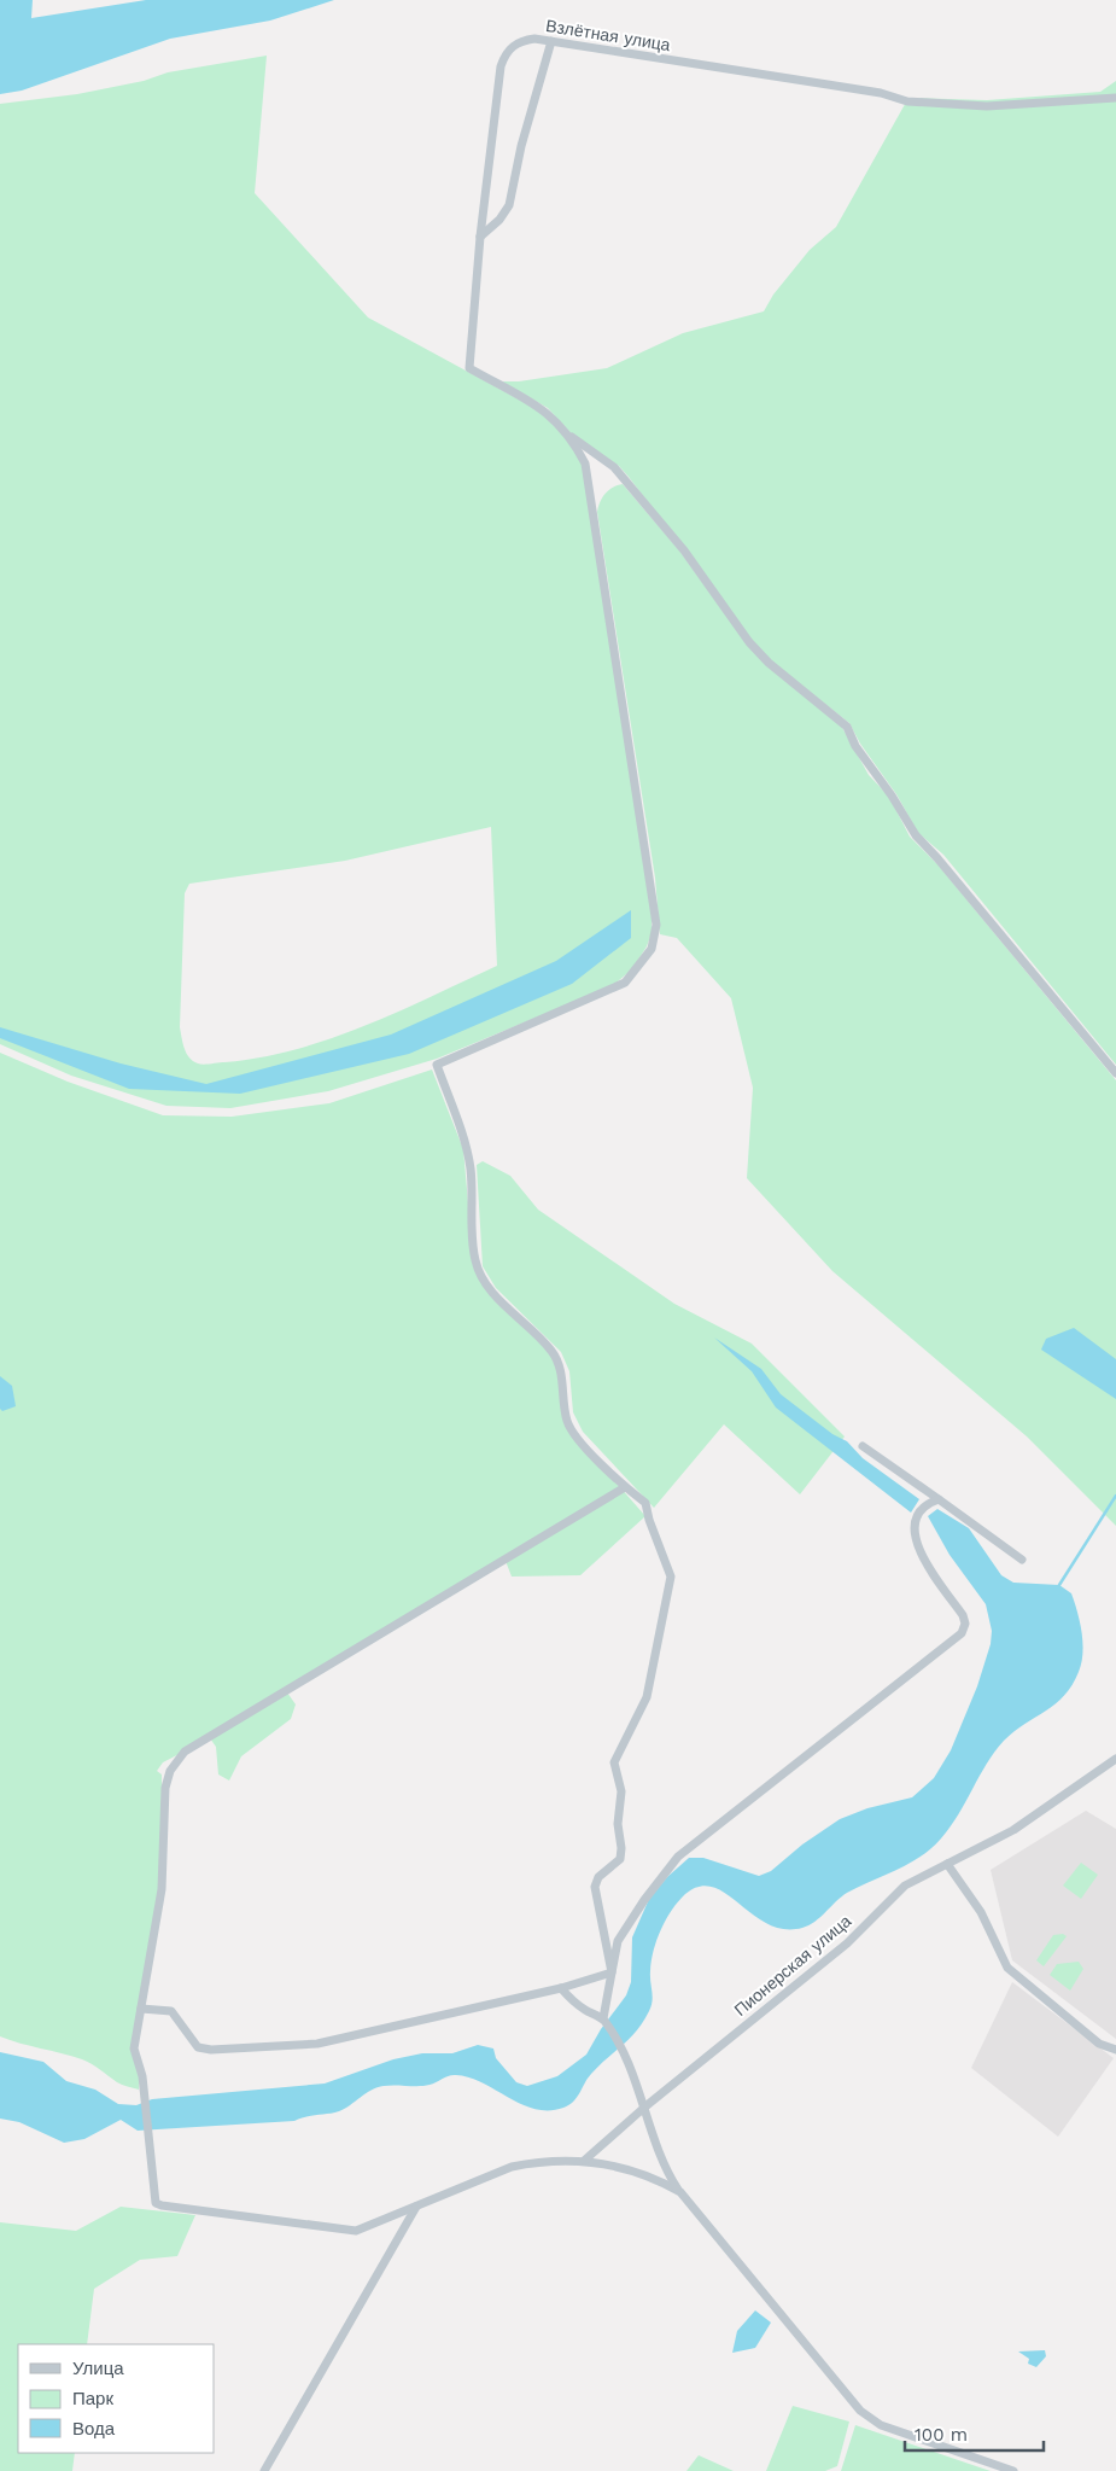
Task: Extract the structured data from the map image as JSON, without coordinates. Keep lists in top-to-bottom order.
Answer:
{
  "streets": {
    "street": ["Взлётная улица", "Пионерская улица"]
  },
  "legend": ["Улица", "Парк", "Вода"],
  "scale_bar": "100 m"
}
